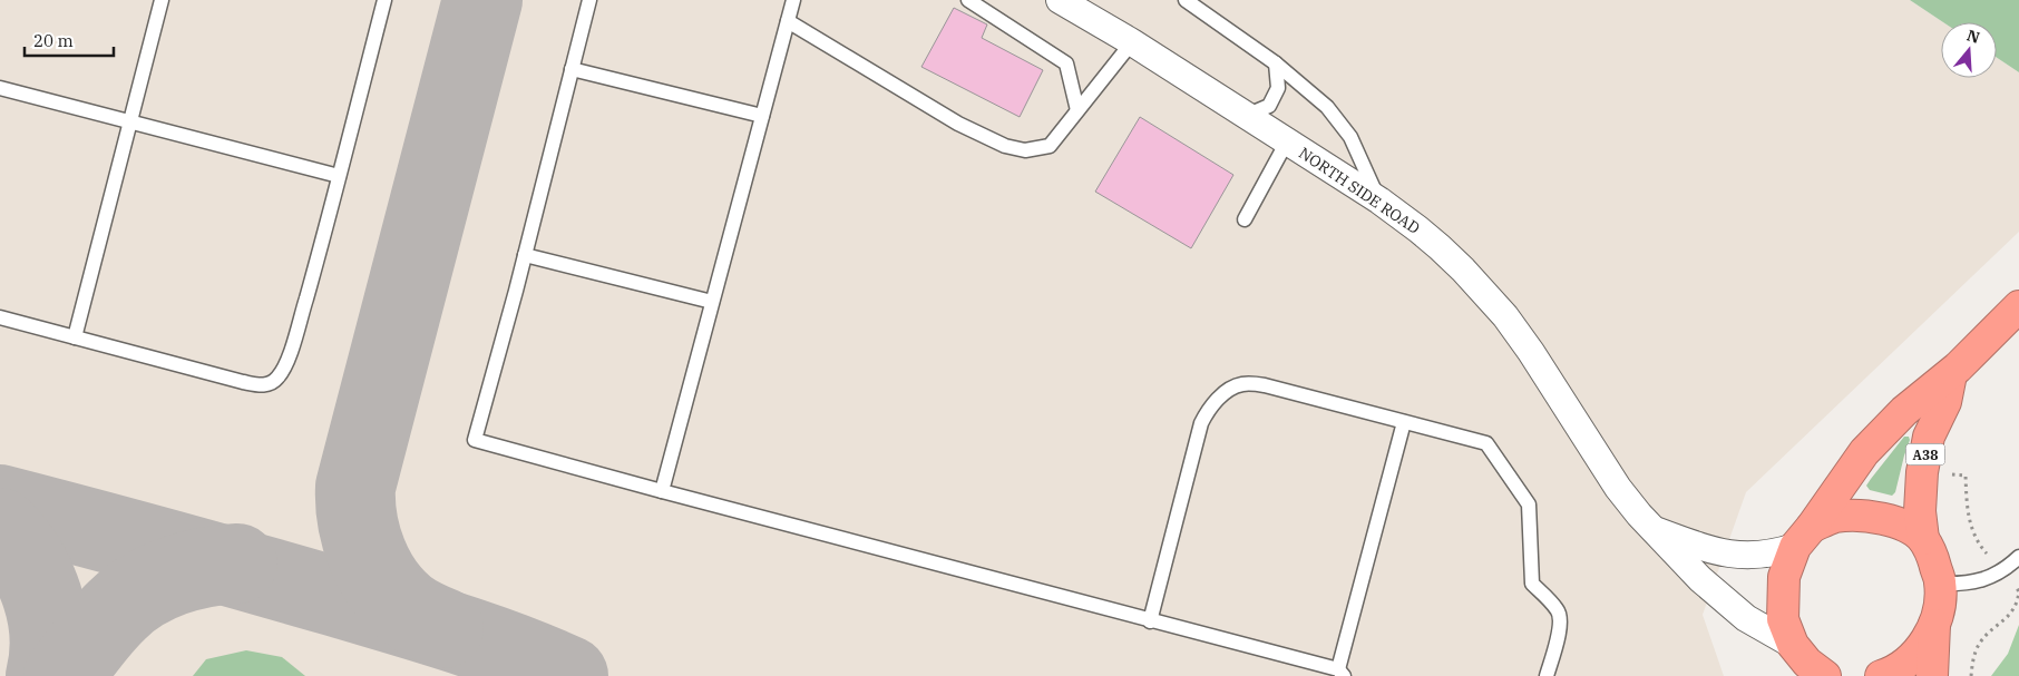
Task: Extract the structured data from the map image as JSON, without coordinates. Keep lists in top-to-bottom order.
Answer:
{
  "streets": {
    "highway": ["A38"],
    "street": ["NORTH SIDE ROAD"]
  },
  "scale_bar": "20 m",
  "north": "top"
}
